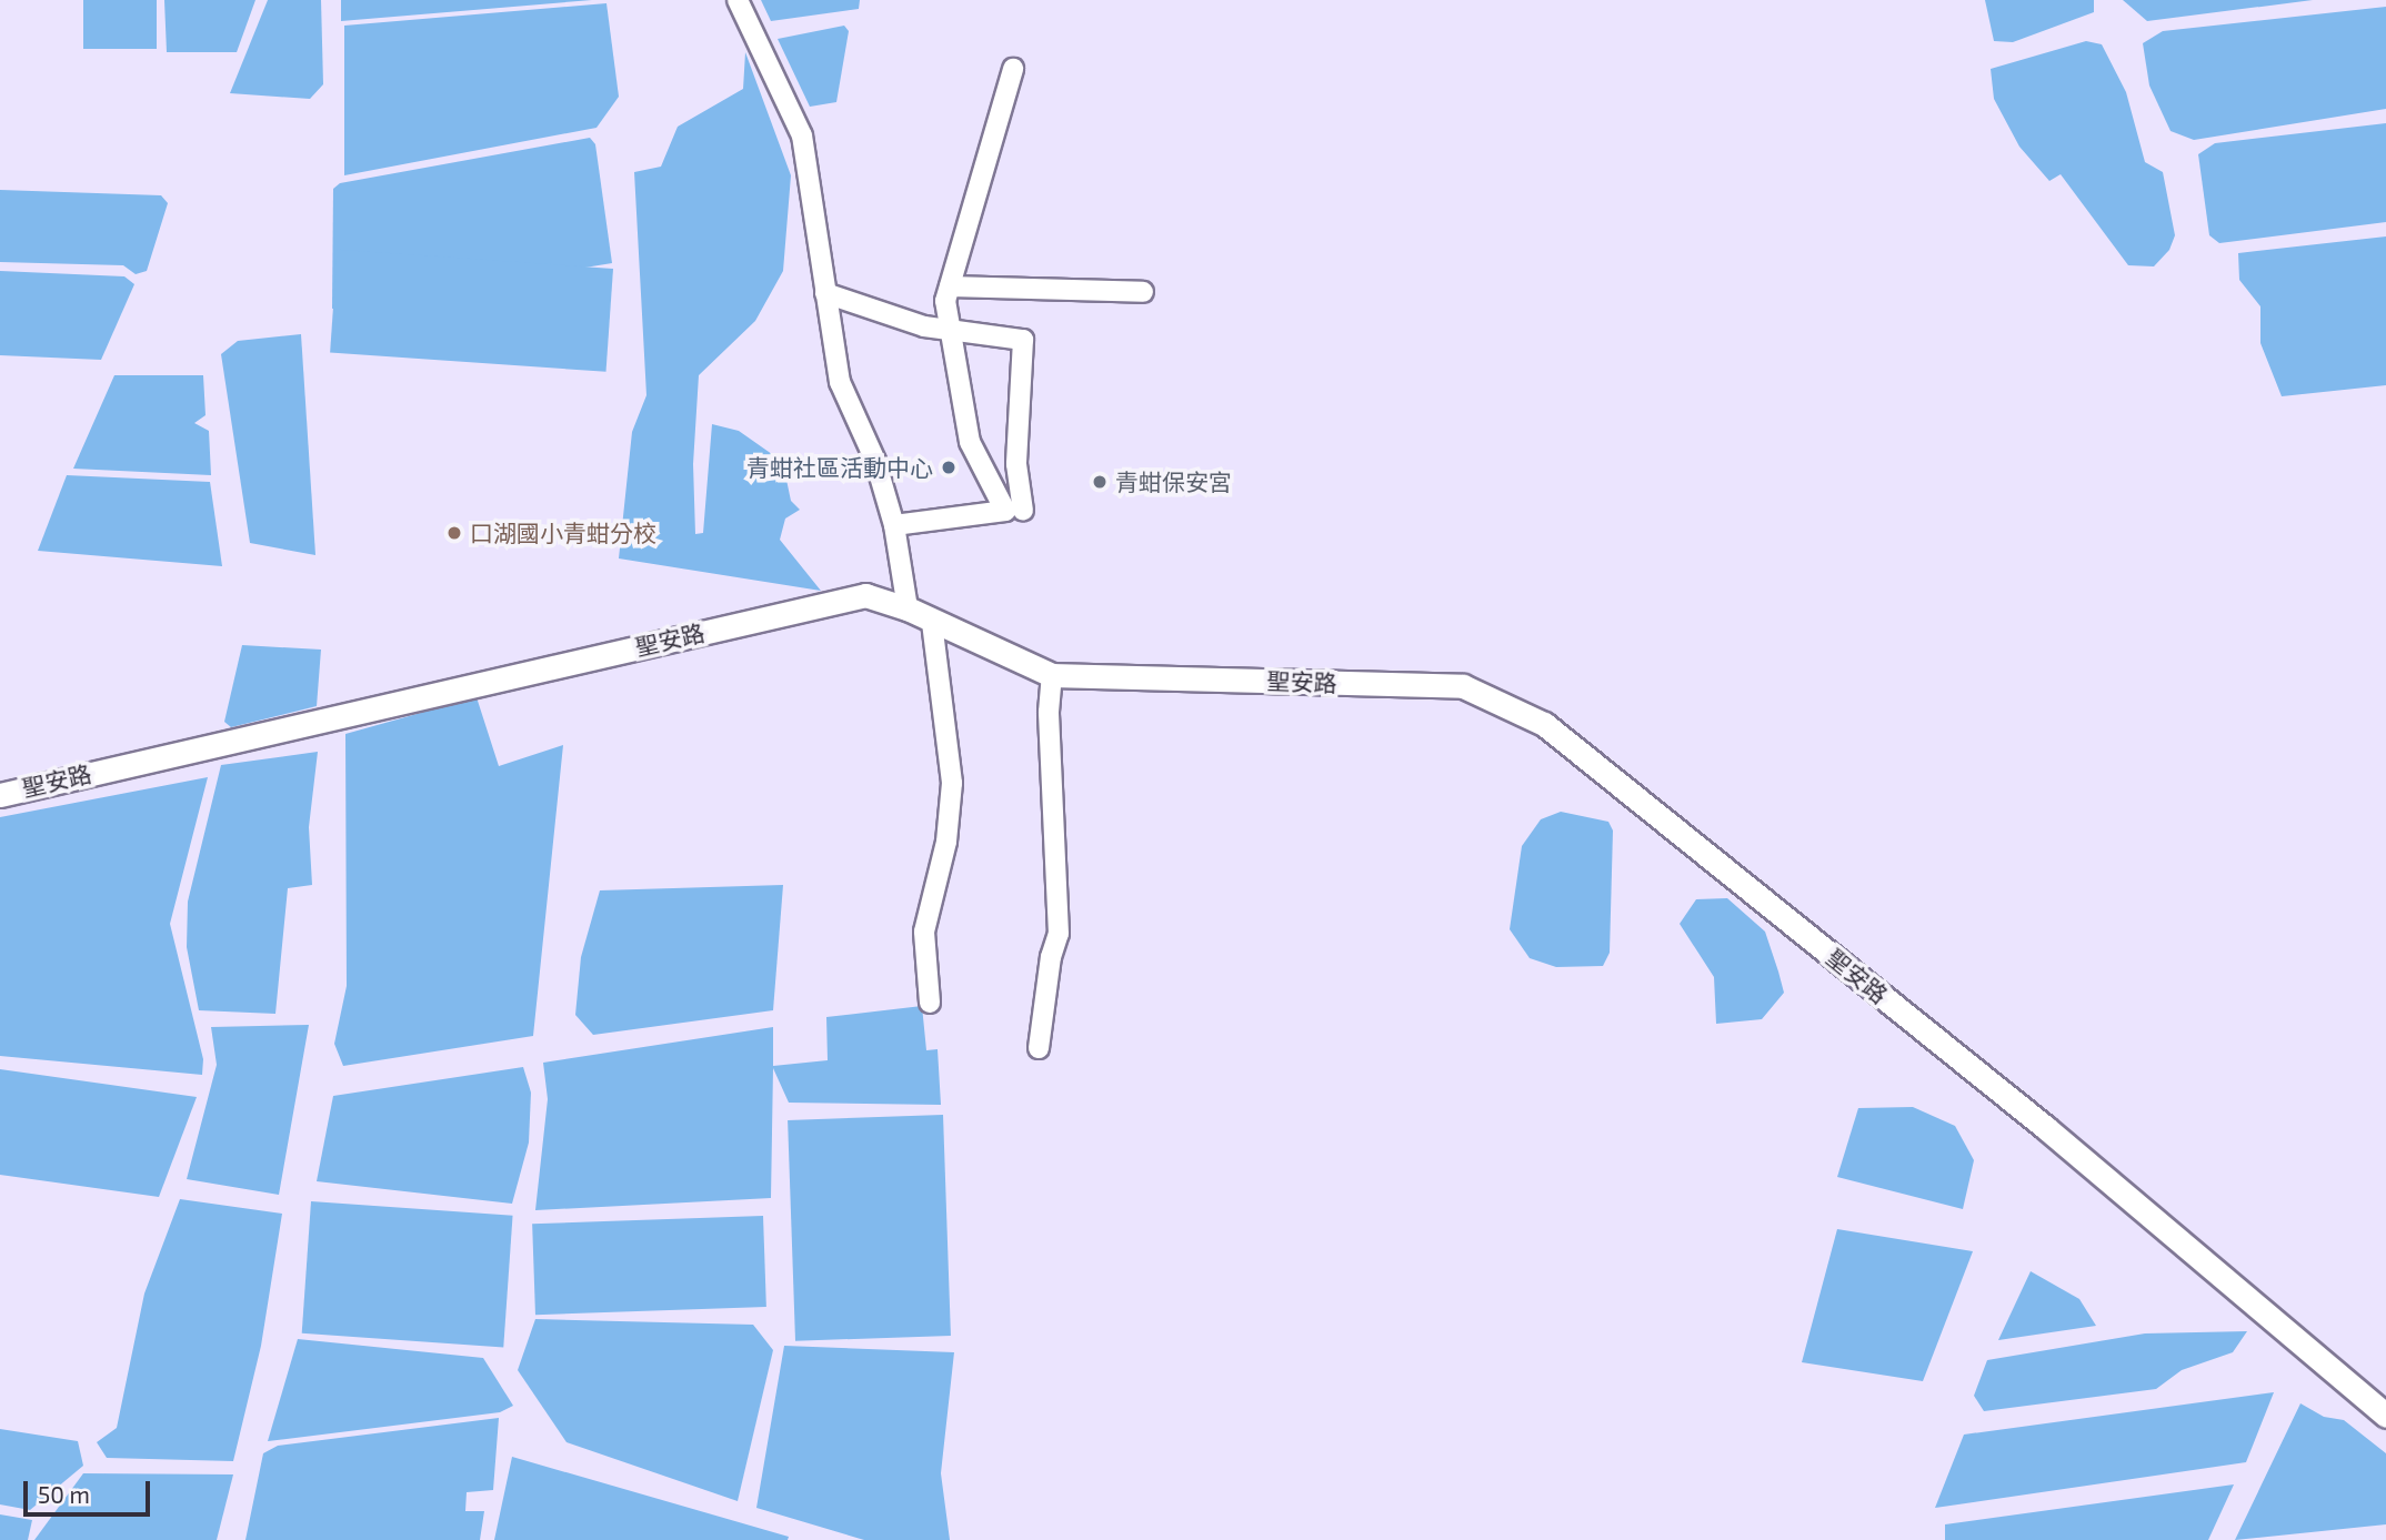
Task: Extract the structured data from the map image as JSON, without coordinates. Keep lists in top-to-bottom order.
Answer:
{
  "streets": {
    "street": ["聖安路"]
  },
  "places": ["青蚶社區活動中心", "青蚶保安宮", "口湖國小青蚶分校"],
  "scale_bar": "50 m"
}
